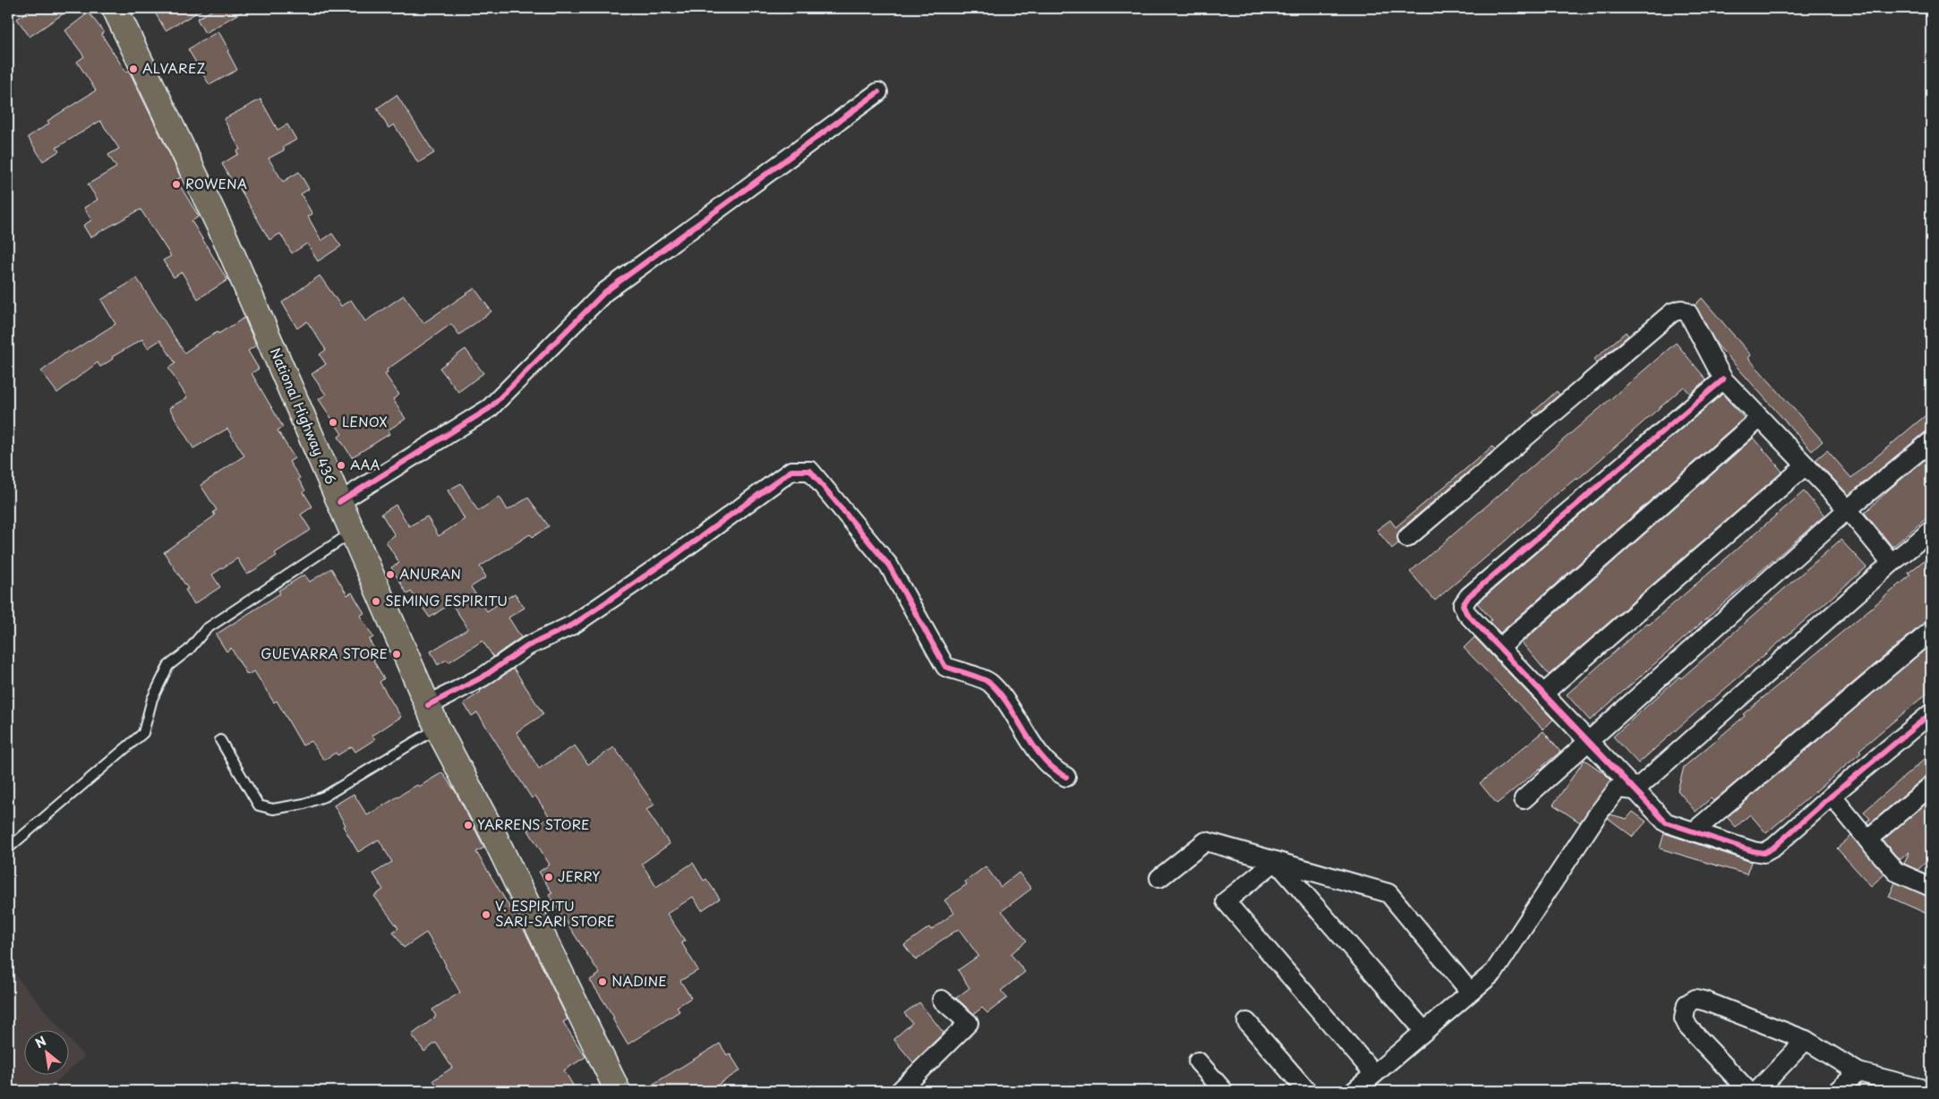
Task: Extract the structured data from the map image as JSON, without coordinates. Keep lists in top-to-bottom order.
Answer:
{
  "streets": {
    "main road": ["National Highway 436"]
  },
  "places": [
    "ALVAREZ",
    "ROWENA",
    "LENOX",
    "AAA",
    "ANURAN",
    "SEMING ESPIRITU",
    "GUEVARRA STORE",
    "YARRENS STORE",
    "JERRY",
    "V. ESPIRITU SARI-SARI STORE",
    "NADINE"
  ],
  "north": "top left"
}
